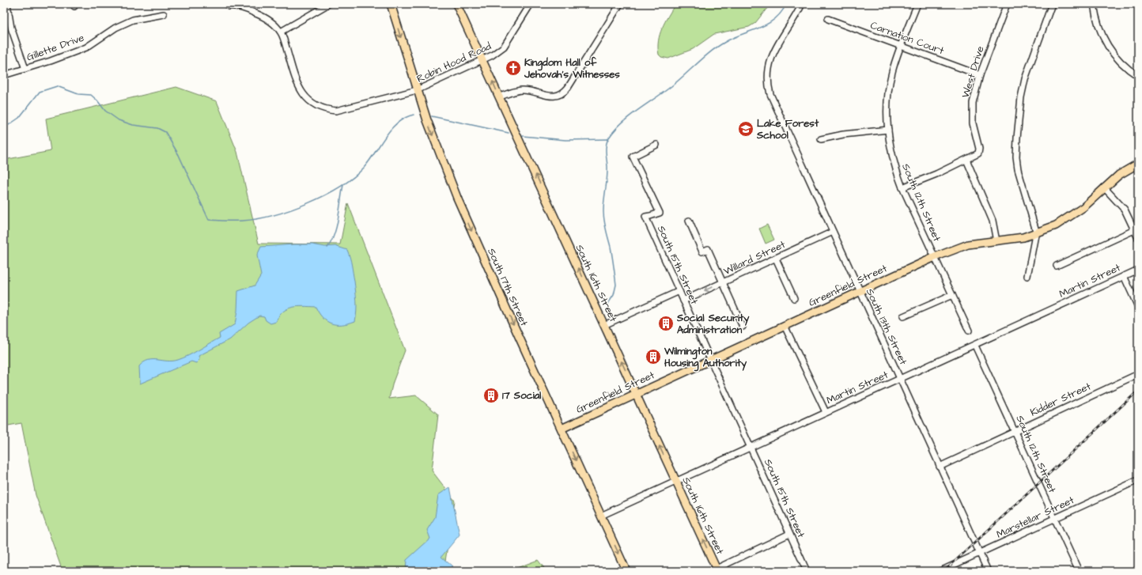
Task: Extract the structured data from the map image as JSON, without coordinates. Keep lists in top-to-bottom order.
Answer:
{
  "streets": {
    "main road": ["South 16th Street", "Greenfield Street", "South 17th Street"],
    "street": [
      "Carnation Court",
      "Gillette Drive",
      "Robin Hood Road",
      "West Drive",
      "South 12th Street",
      "Willard Street",
      "South 15th Street",
      "Martin Street",
      "South 13th Street",
      "Kidder Street",
      "Marstellar Street"
    ]
  },
  "crossings": [
    ["Carnation Court", "West Drive"],
    ["Carnation Court", "South 12th Street"],
    ["Robin Hood Road", "South 16th Street"],
    ["Robin Hood Road", "South 17th Street"],
    ["South 12th Street", "Martin Street"],
    ["South 12th Street", "Greenfield Street"],
    ["South 12th Street", "Kidder Street"],
    ["South 12th Street", "Marstellar Street"],
    ["Willard Street", "South 15th Street"],
    ["Willard Street", "South 13th Street"],
    ["South 15th Street", "Martin Street"],
    ["South 15th Street", "Greenfield Street"],
    ["Martin Street", "South 16th Street"],
    ["Martin Street", "South 17th Street"],
    ["Martin Street", "South 13th Street"],
    ["South 16th Street", "Greenfield Street"],
    ["Greenfield Street", "South 17th Street"],
    ["Greenfield Street", "South 13th Street"],
    ["South 13th Street", "Kidder Street"],
    ["South 13th Street", "Marstellar Street"]
  ],
  "one_way": ["South 16th Street", "South 17th Street"],
  "places": {
    "church": ["Kingdom Hall of Jehovah’s Witnesses"],
    "school or university": ["Lake Forest School"],
    "building": ["Social Security Administration", "Wilmington Housing Authority", "17 Social"]
  }
}
